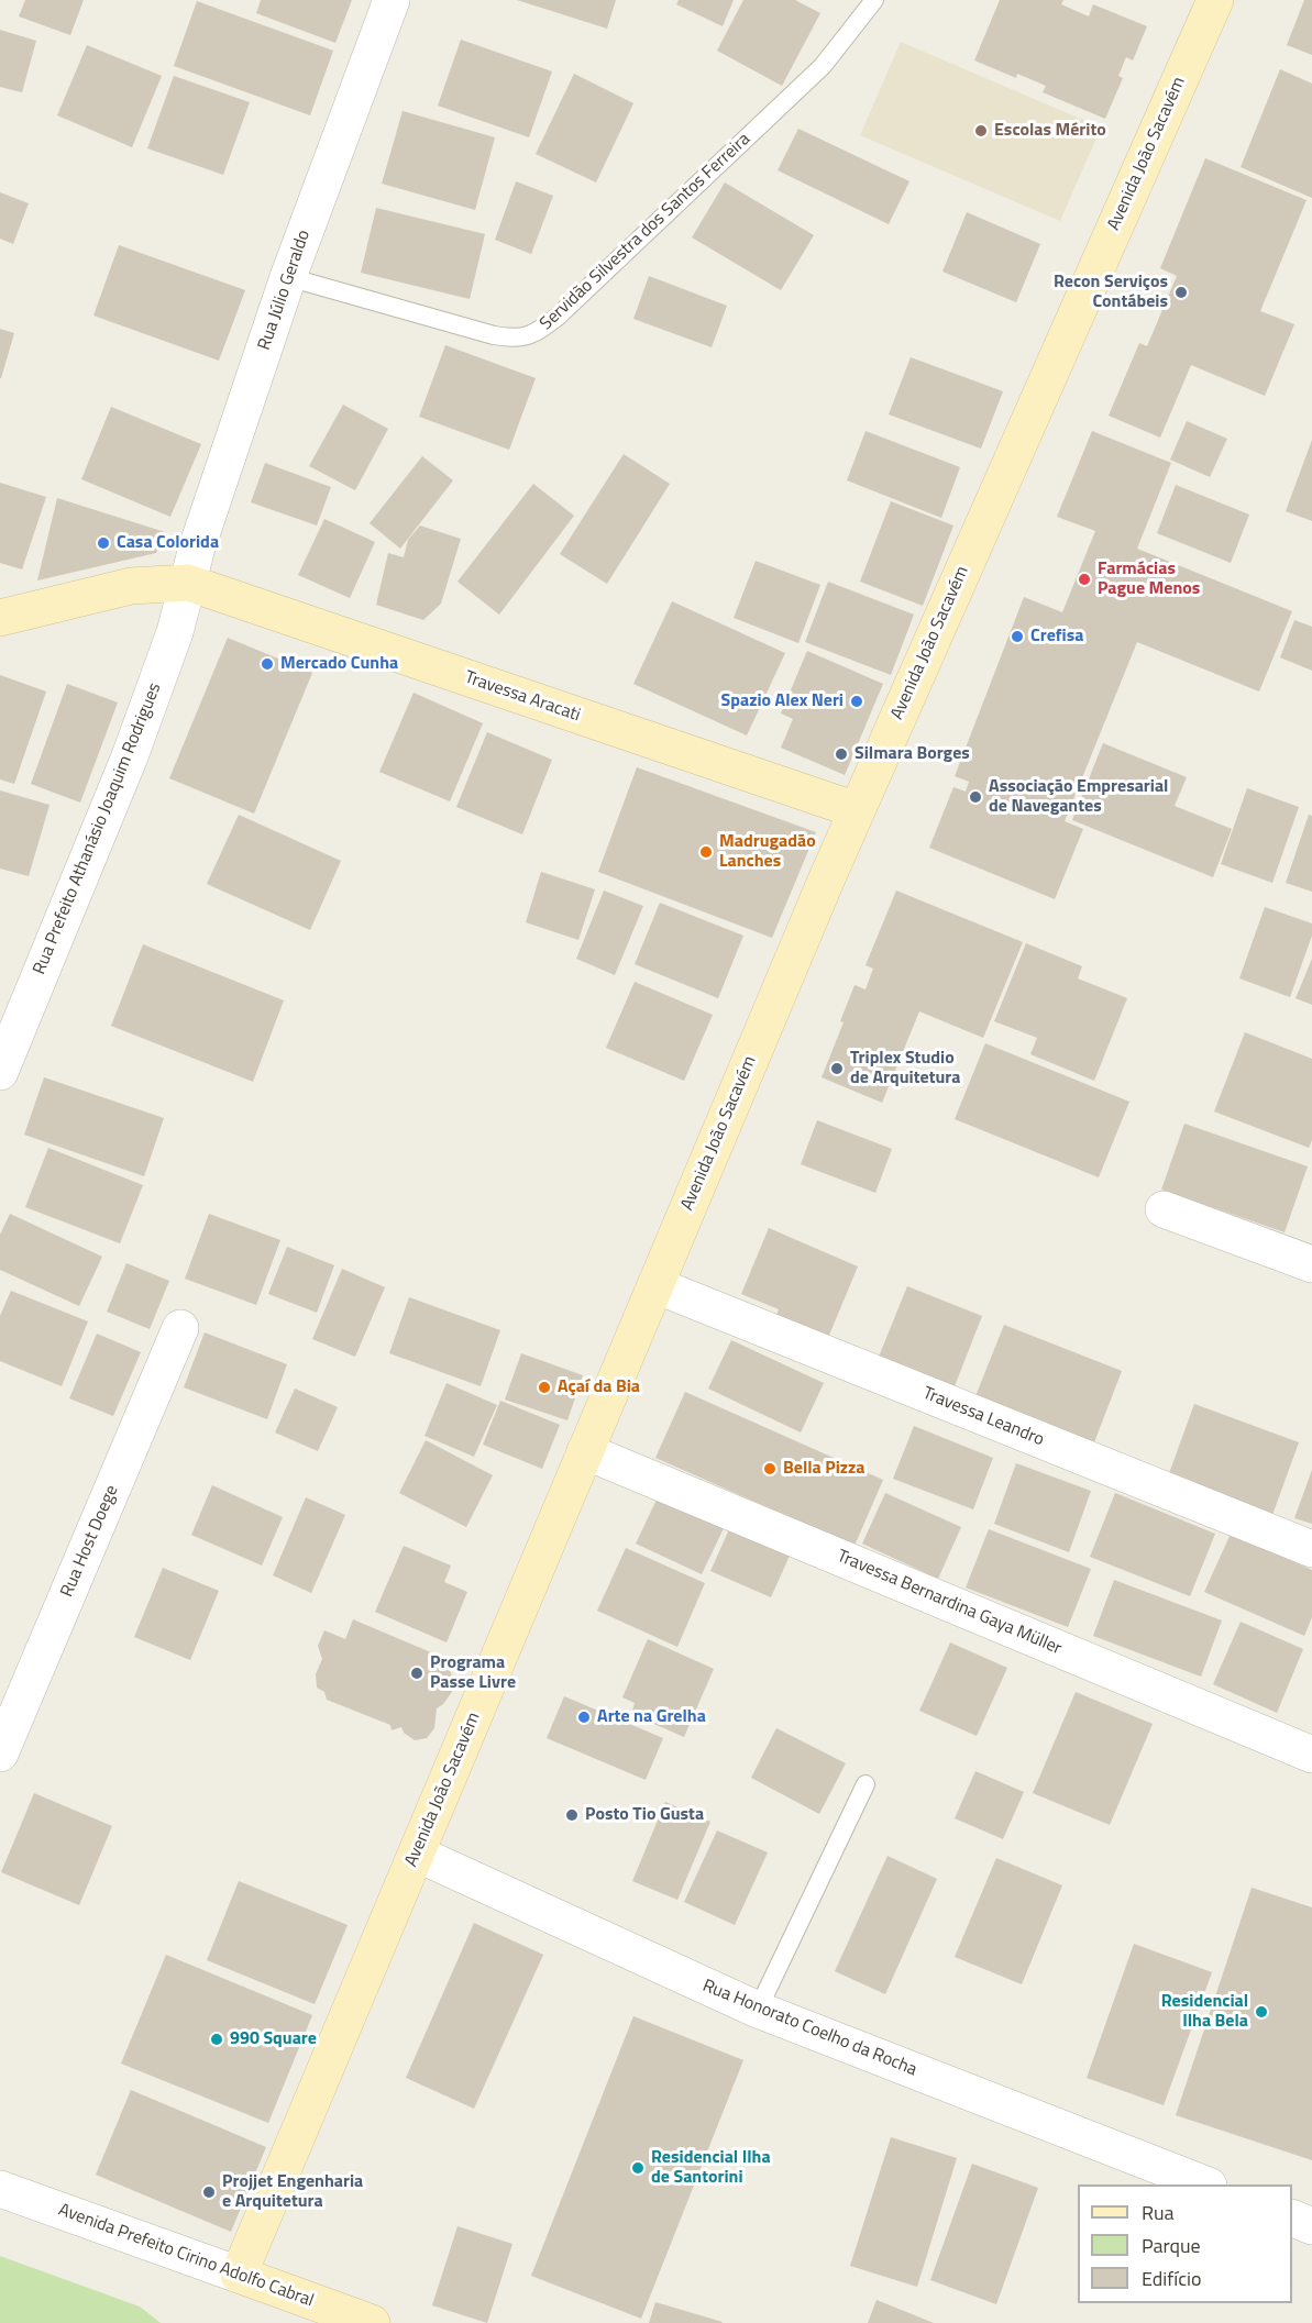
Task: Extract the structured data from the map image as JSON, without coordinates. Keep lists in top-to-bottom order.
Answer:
{
  "streets": {
    "main road": ["Avenida João Sacavém", "Travessa Aracati", "Avenida Prefeito Cirino Adolfo Cabral"],
    "street": [
      "Rua Júlio Geraldo",
      "Rua Prefeito Athanásio Joaquim Rodrigues",
      "Travessa Leandro",
      "Rua Host Doege",
      "Travessa Bernardina Gaya Müller",
      "Rua Honorato Coelho da Rocha"
    ],
    "lane": ["Servidão Silvestra dos Santos Ferreira"]
  },
  "crossings": [
    ["Avenida João Sacavém", "Travessa Aracati"],
    ["Avenida João Sacavém", "Travessa Leandro"],
    ["Avenida João Sacavém", "Travessa Bernardina Gaya Müller"],
    ["Avenida João Sacavém", "Rua Honorato Coelho da Rocha"],
    ["Avenida João Sacavém", "Avenida Prefeito Cirino Adolfo Cabral"],
    ["Servidão Silvestra dos Santos Ferreira", "Rua Júlio Geraldo"],
    ["Rua Júlio Geraldo", "Travessa Aracati"],
    ["Rua Júlio Geraldo", "Rua Prefeito Athanásio Joaquim Rodrigues"],
    ["Travessa Aracati", "Rua Prefeito Athanásio Joaquim Rodrigues"]
  ],
  "places": [
    "Escolas Mérito",
    "Recon Serviços Contábeis",
    "Casa Colorida",
    "Farmácias Pague Menos",
    "Crefisa",
    "Mercado Cunha",
    "Spazio Alex Neri",
    "Silmara Borges",
    "Associação Empresarial de Navegantes",
    "Madrugadão Lanches",
    "Triplex Studio de Arquitetura",
    "Açaí da Bia",
    "Bella Pizza",
    "Programa Passe Livre",
    "Arte na Grelha",
    "Posto Tio Gusta",
    "Residencial Ilha Bela",
    "990 Square",
    "Residencial Ilha de Santorini",
    "Projjet Engenharia e Arquitetura"
  ],
  "legend": ["Rua", "Parque", "Edifício"]
}
